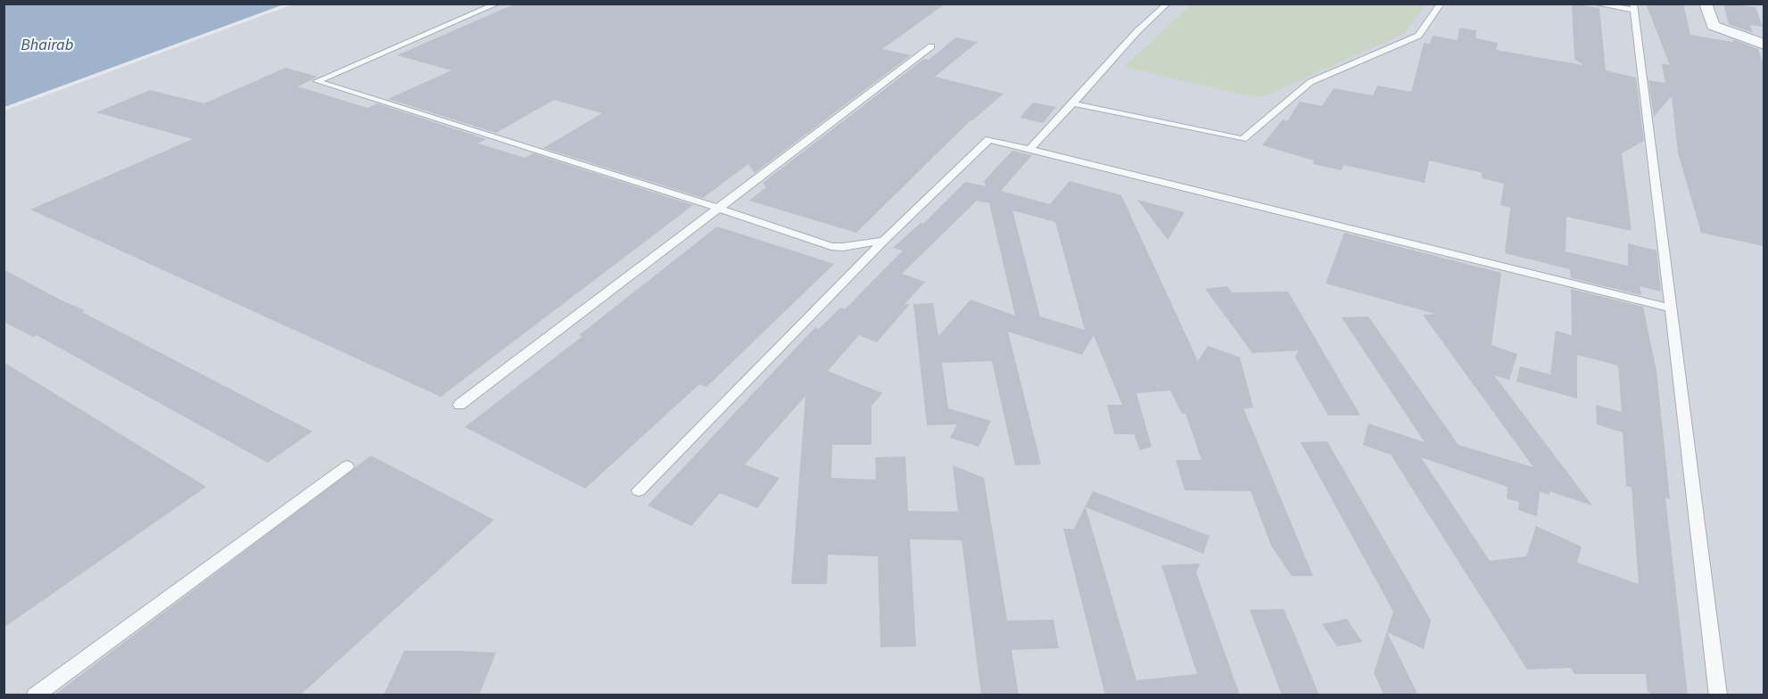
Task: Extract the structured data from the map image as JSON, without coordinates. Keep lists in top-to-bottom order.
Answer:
{
  "water": ["Bhairab"]
}
